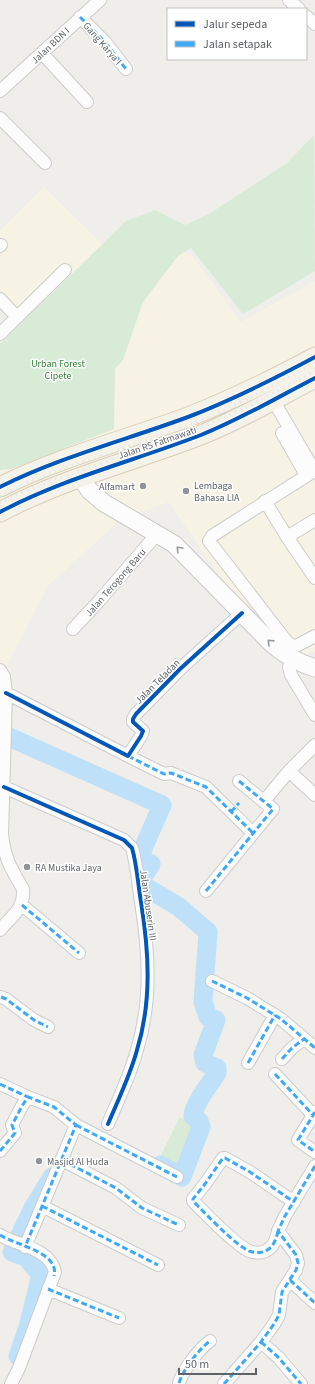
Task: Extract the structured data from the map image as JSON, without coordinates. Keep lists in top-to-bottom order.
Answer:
{
  "streets": {
    "main road": ["Jalan RS Fatmawati"],
    "street": [
      "Gang Karya I",
      "Jalan BDN I",
      "Jalan Terogong Baru",
      "Jalan Teladan",
      "Jalan Abuserin III"
    ]
  },
  "crossings": [
    ["Gang Karya I", "Jalan BDN I"]
  ],
  "parks": ["Urban Forest Cipete"],
  "places": [
    "Alfamart",
    "Lembaga Bahasa LIA",
    "RA Mustika Jaya",
    "Masjid Al Huda"
  ],
  "legend": ["Jalur sepeda", "Jalan setapak"],
  "scale_bar": "50 m"
}
